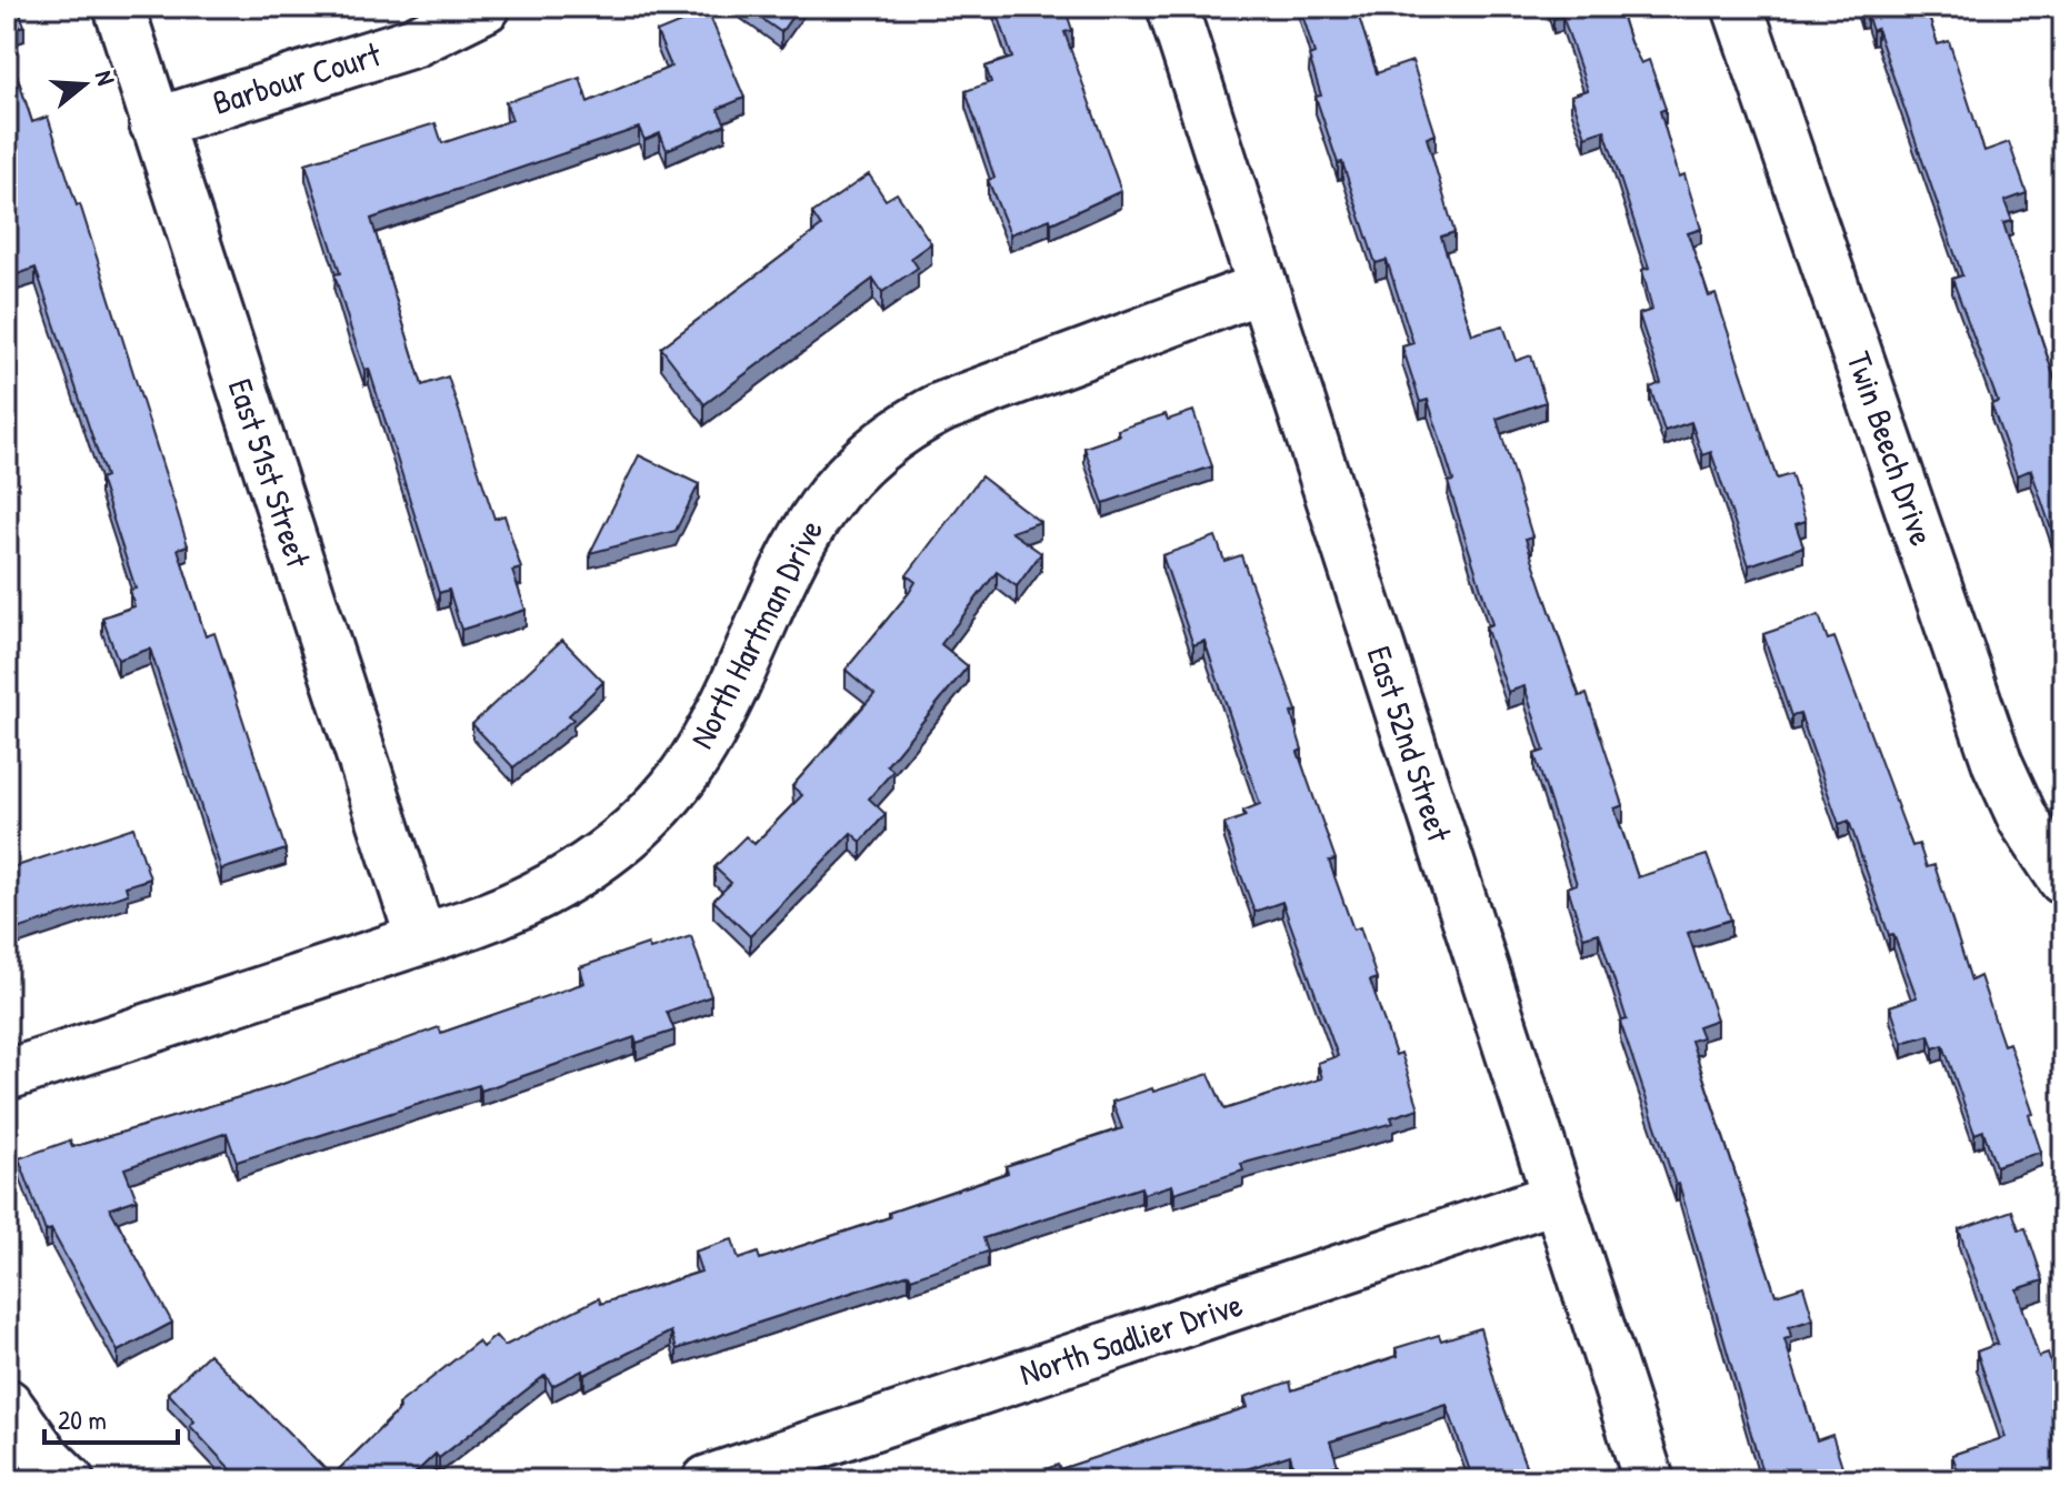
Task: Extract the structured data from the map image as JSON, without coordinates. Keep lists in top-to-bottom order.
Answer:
{
  "streets": {
    "street": [
      "Barbour Court",
      "Twin Beech Drive",
      "East 51st Street",
      "North Hartman Drive",
      "East 52nd Street",
      "North Sadlier Drive"
    ]
  },
  "crossings": [
    ["Barbour Court", "East 51st Street"],
    ["East 51st Street", "North Hartman Drive"],
    ["North Hartman Drive", "East 52nd Street"],
    ["East 52nd Street", "North Sadlier Drive"]
  ],
  "scale_bar": "20 m",
  "north": "right"
}
